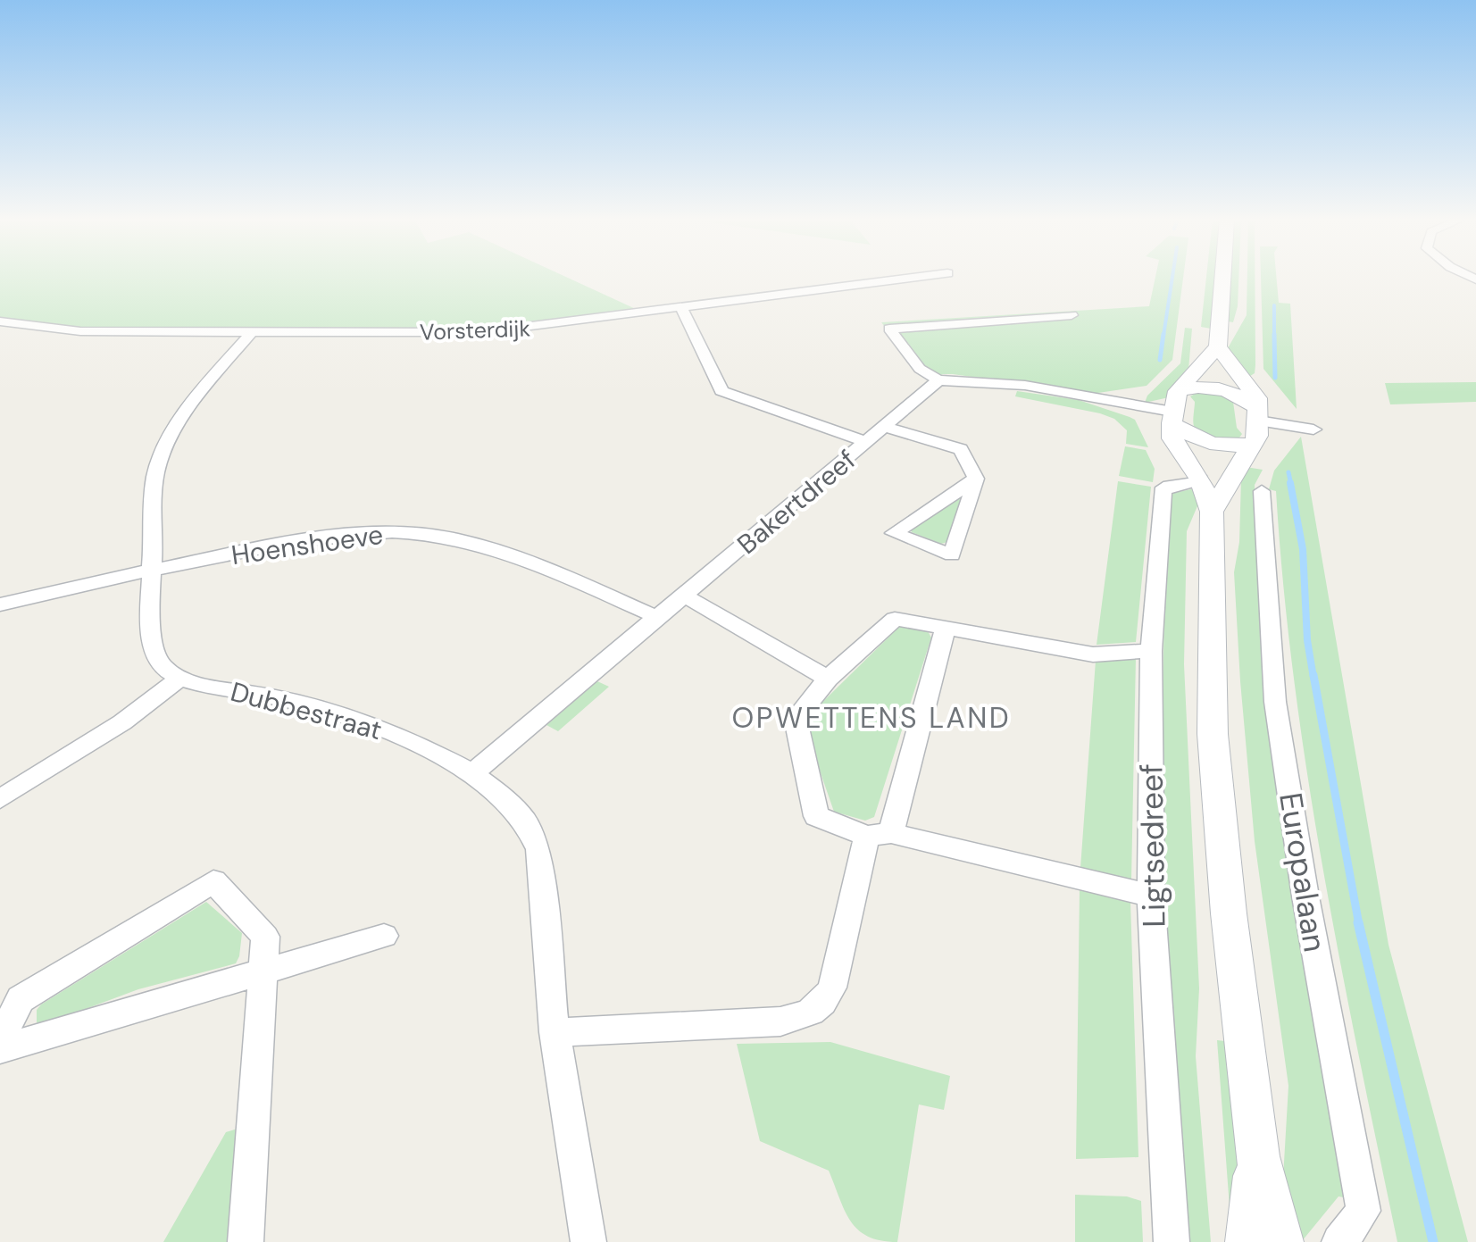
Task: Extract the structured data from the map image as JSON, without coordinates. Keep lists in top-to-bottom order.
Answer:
{
  "streets": {
    "street": [
      "Vorsterdijk",
      "Bakertdreef",
      "Hoenshoeve",
      "Dubbestraat",
      "Ligtsedreef",
      "Europalaan"
    ]
  },
  "crossings": [
    ["Bakertdreef", "Hoenshoeve"],
    ["Bakertdreef", "Dubbestraat"]
  ],
  "districts": ["OPWETTENS LAND"]
}
